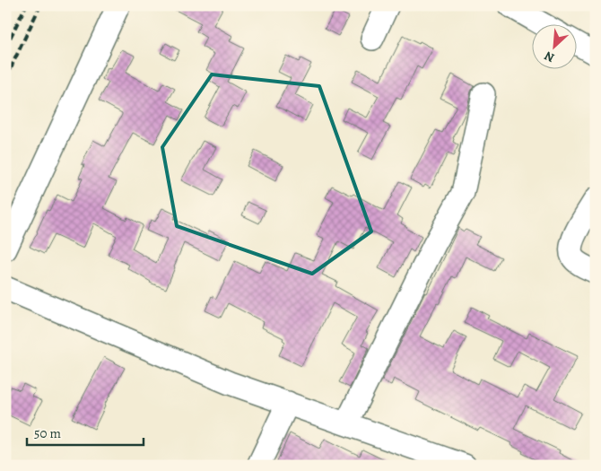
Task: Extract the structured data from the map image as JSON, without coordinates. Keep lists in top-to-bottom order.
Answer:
{
  "scale_bar": "50 m",
  "north": "bottom left"
}
